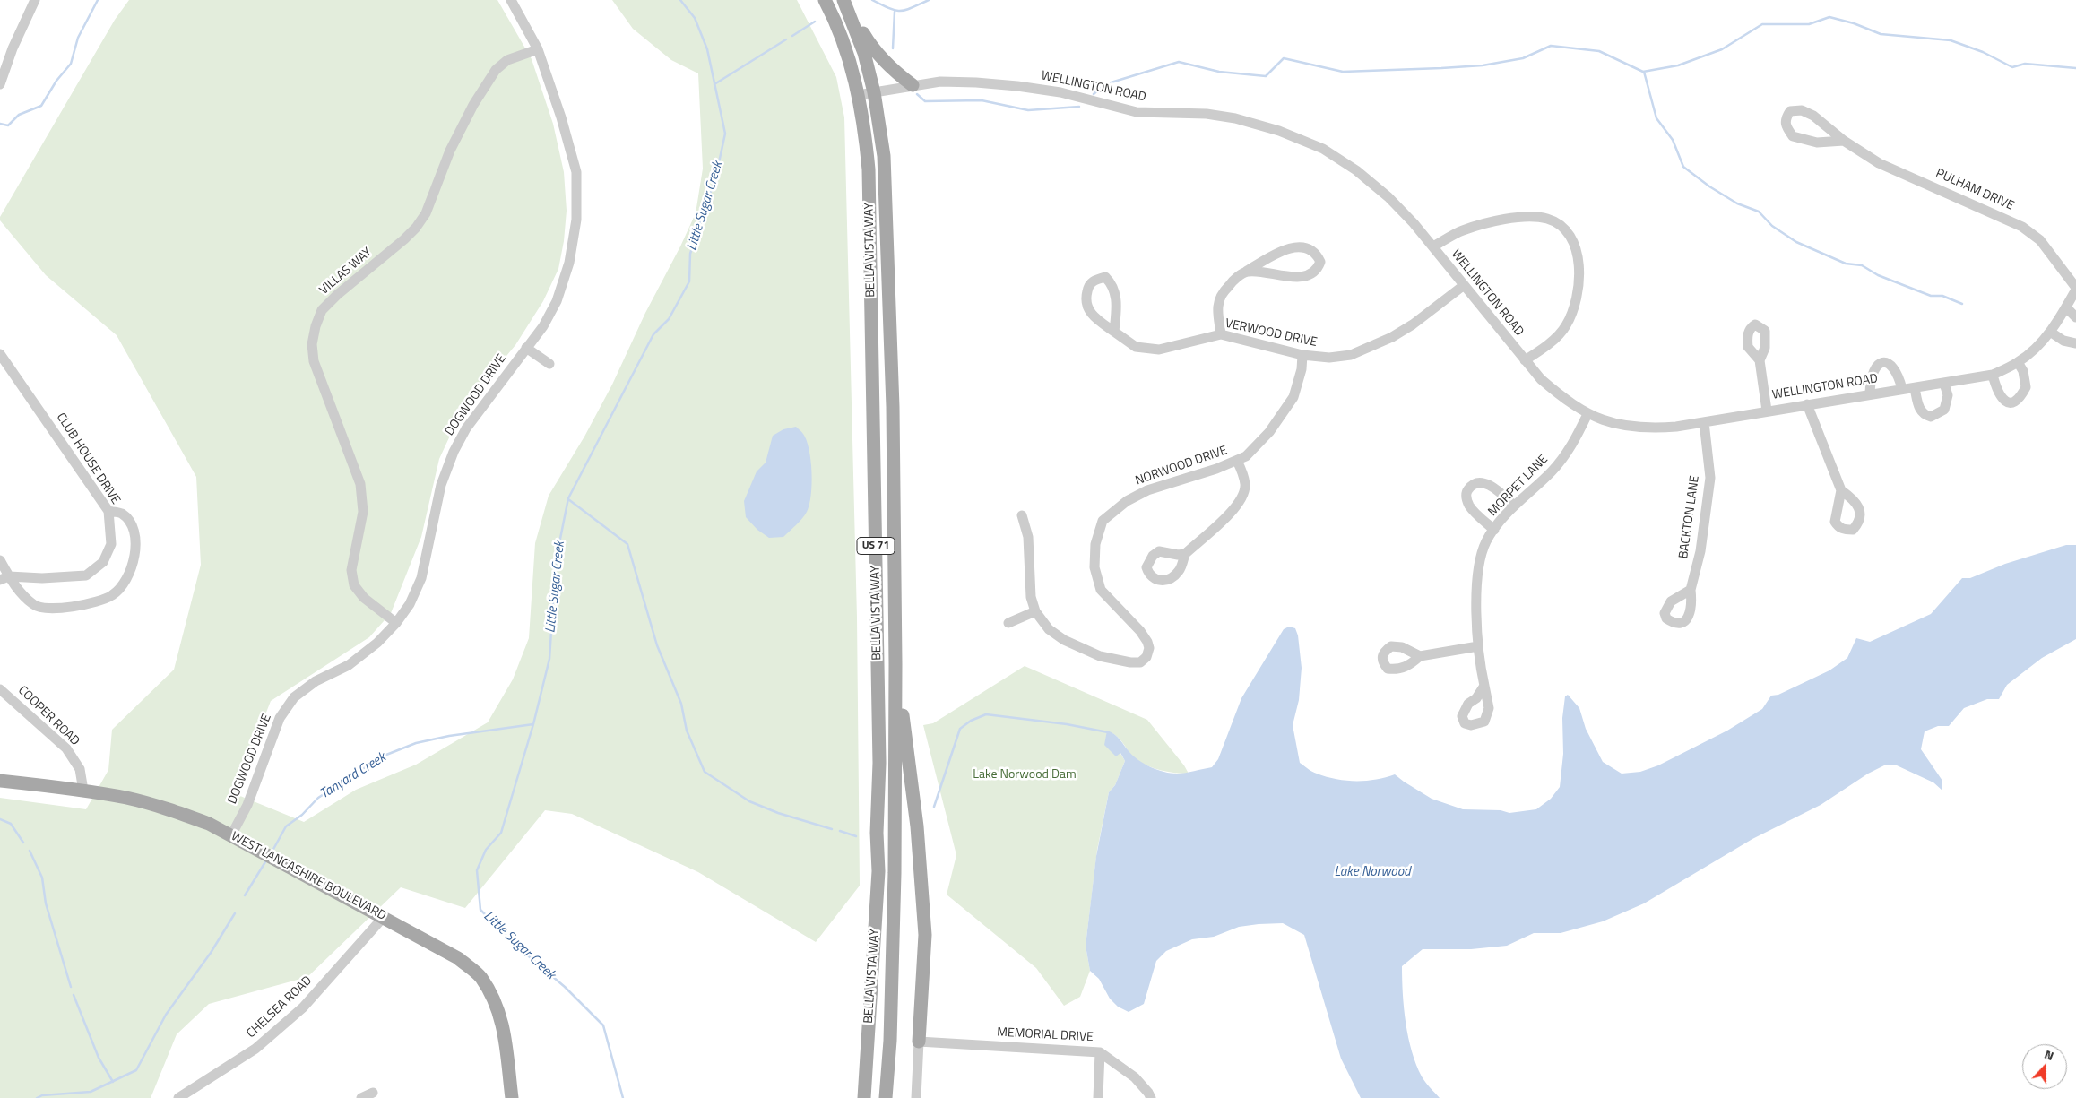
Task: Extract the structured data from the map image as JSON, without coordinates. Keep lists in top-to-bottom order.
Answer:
{
  "streets": {
    "main road": ["BELLA VISTA WAY", "US 71", "WEST LANCASHIRE BOULEVARD"],
    "street": [
      "WELLINGTON ROAD",
      "PULHAM DRIVE",
      "VILLAS WAY",
      "VERWOOD DRIVE",
      "DOGWOOD DRIVE",
      "CLUB HOUSE DRIVE",
      "NORWOOD DRIVE",
      "MORPET LANE",
      "BACKTON LANE",
      "COOPER ROAD",
      "CHELSEA ROAD",
      "MEMORIAL DRIVE"
    ]
  },
  "crossings": [
    ["WELLINGTON ROAD", "PULHAM DRIVE"],
    ["WELLINGTON ROAD", "BELLA VISTA WAY"],
    ["WELLINGTON ROAD", "VERWOOD DRIVE"],
    ["WELLINGTON ROAD", "MORPET LANE"],
    ["WELLINGTON ROAD", "BACKTON LANE"],
    ["VILLAS WAY", "DOGWOOD DRIVE"],
    ["VERWOOD DRIVE", "NORWOOD DRIVE"],
    ["DOGWOOD DRIVE", "WEST LANCASHIRE BOULEVARD"],
    ["COOPER ROAD", "WEST LANCASHIRE BOULEVARD"],
    ["WEST LANCASHIRE BOULEVARD", "CHELSEA ROAD"]
  ],
  "water": ["Little Sugar Creek", "Tanyard Creek", "Lake Norwood"],
  "parks": ["Lake Norwood Dam"],
  "north": "top"
}
